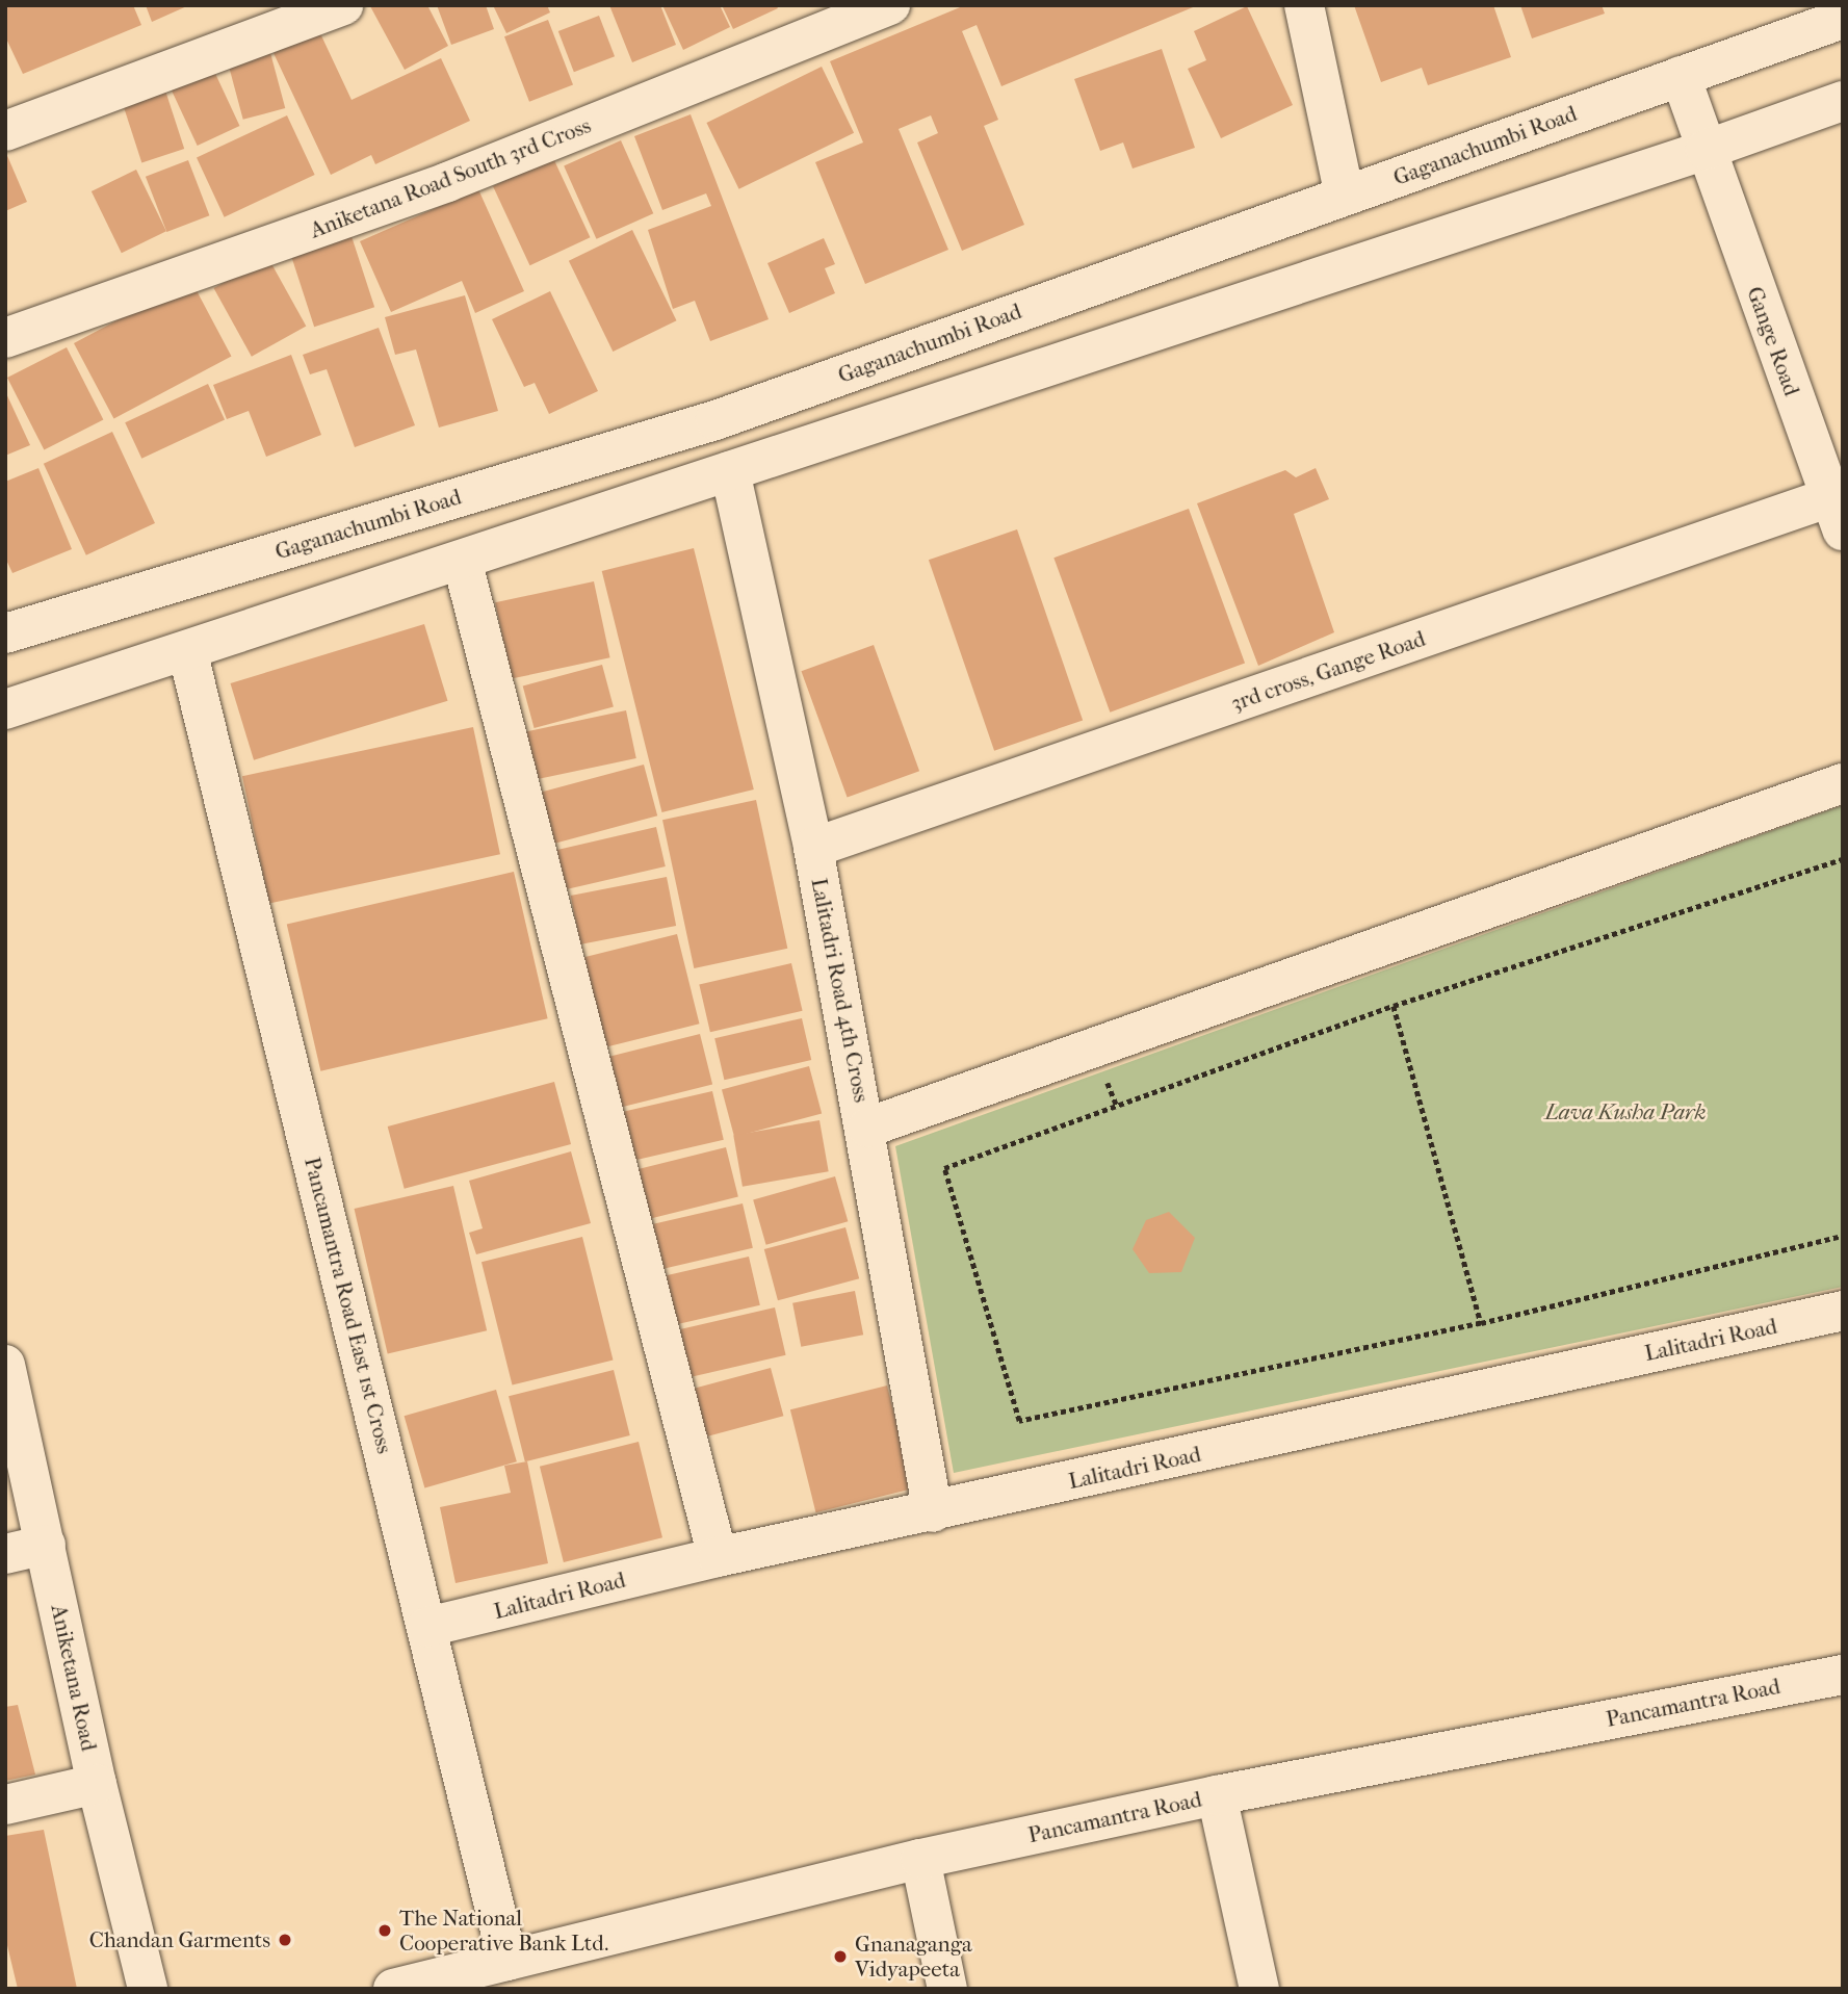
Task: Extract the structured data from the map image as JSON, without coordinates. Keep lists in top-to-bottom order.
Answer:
{
  "streets": {
    "street": [
      "Gaganachumbi Road",
      "Aniketana Road South 3rd Cross",
      "Gange Road",
      "3rd cross, Gange Road",
      "Lalitadri Road 4th Cross",
      "Pancamantra Road East 1st Cross",
      "Lalitadri Road",
      "Aniketana Road",
      "Pancamantra Road"
    ]
  },
  "crossings": [
    ["Gaganachumbi Road", "Gange Road"],
    ["Gange Road", "3rd cross, Gange Road"],
    ["3rd cross, Gange Road", "Lalitadri Road 4th Cross"],
    ["Lalitadri Road 4th Cross", "Lalitadri Road"],
    ["Pancamantra Road East 1st Cross", "Lalitadri Road"],
    ["Pancamantra Road East 1st Cross", "Pancamantra Road"]
  ],
  "parks": ["Lava Kusha Park"],
  "places": ["The National Cooperative Bank Ltd.", "Chandan Garments", "Gnanaganga Vidyapeeta"]
}
